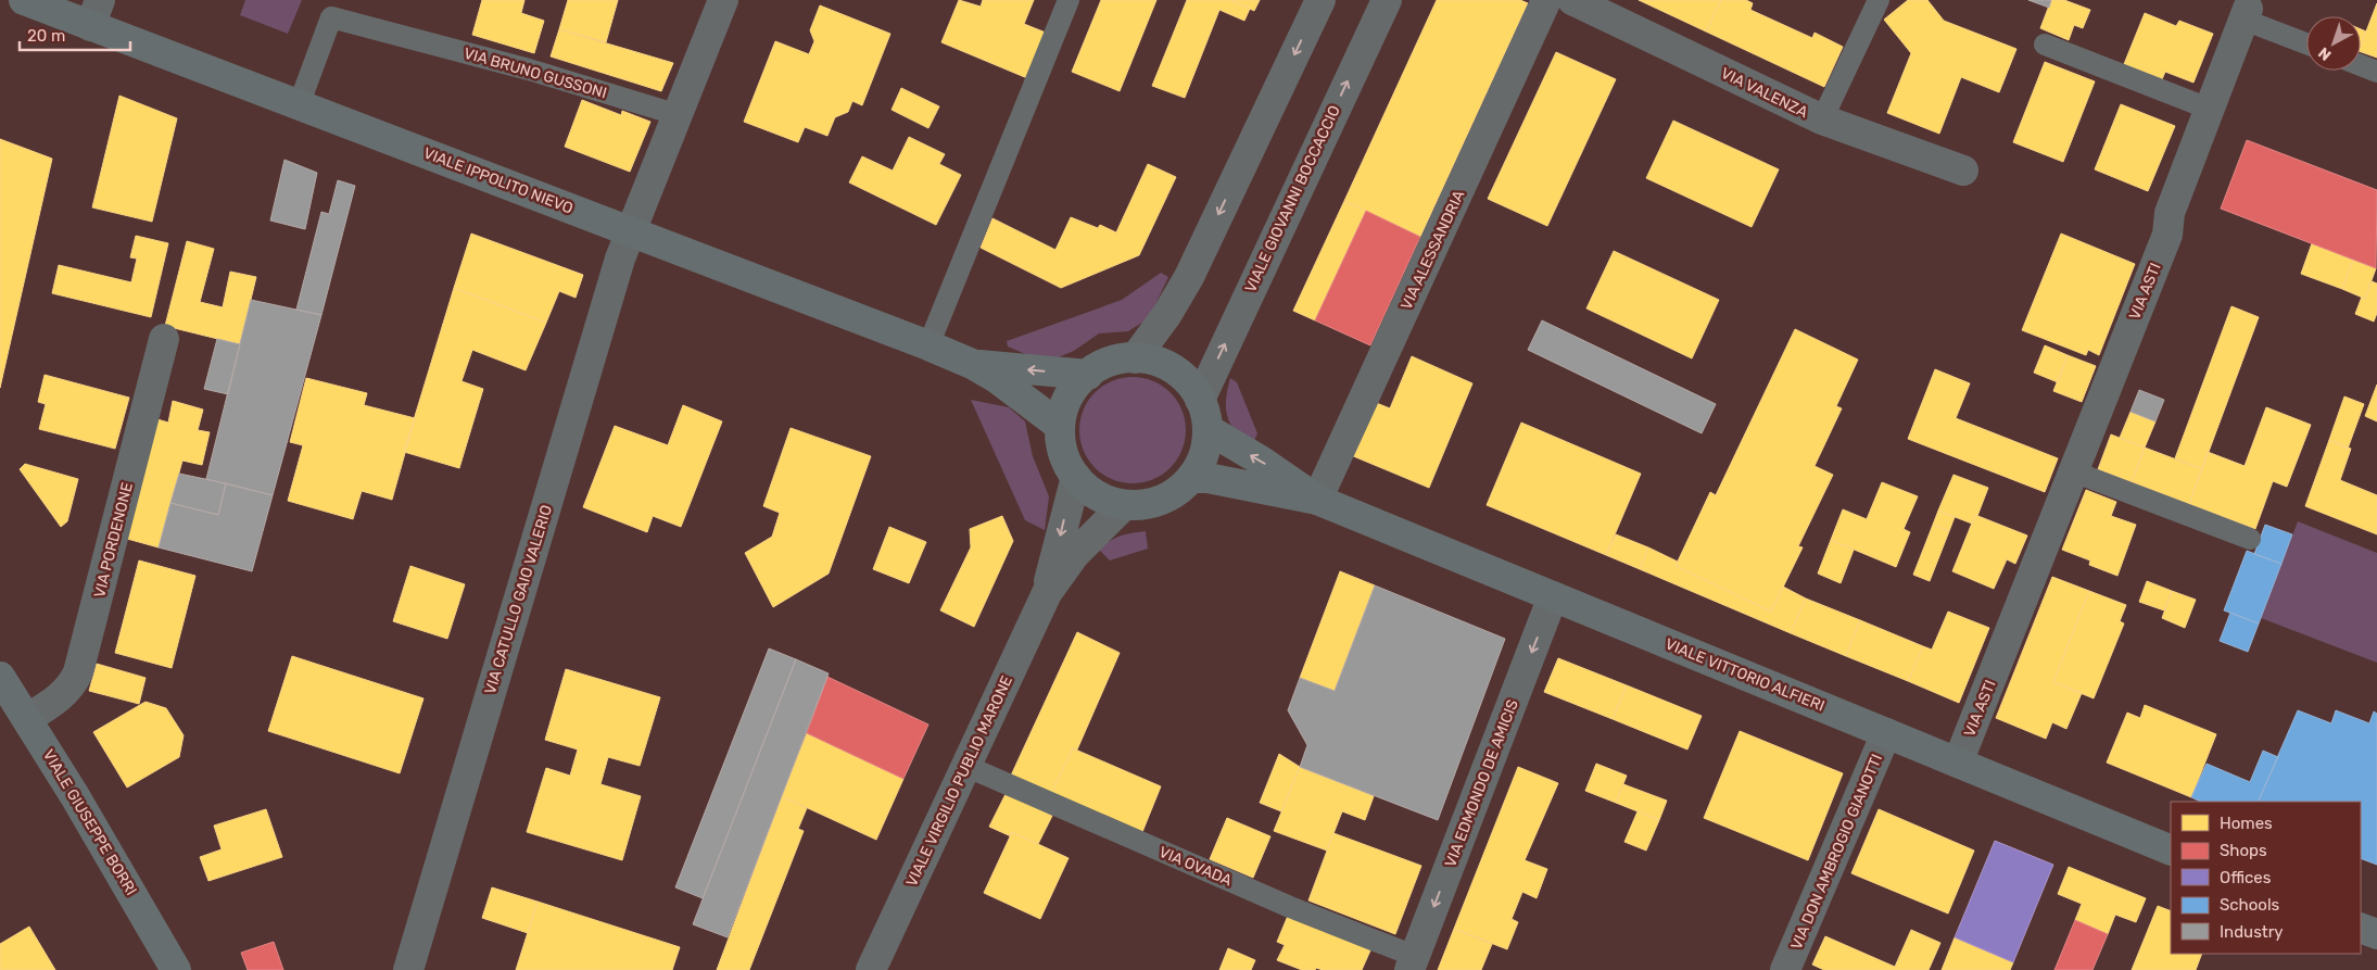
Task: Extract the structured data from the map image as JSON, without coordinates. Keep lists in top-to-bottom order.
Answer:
{
  "streets": {
    "main road": ["VIALE IPPOLITO NIEVO", "VIALE VITTORIO ALFIERI", "VIALE GIUSEPPE BORRI"],
    "street": [
      "VIA VALENZA",
      "VIALE GIOVANNI BOCCACCIO",
      "VIA ALESSANDRIA",
      "VIA ASTI",
      "VIA PORDENONE",
      "VIA CATULLO GAIO VALERIO",
      "VIALE VIRGILIO PUBLIO MARONE",
      "VIA EDMONDO DE AMICIS",
      "VIA DON AMBROGIO GIANOTTI"
    ],
    "lane": ["VIA BRUNO GUSSONI", "VIA OVADA"]
  },
  "crossings": [
    ["VIA BRUNO GUSSONI", "VIALE IPPOLITO NIEVO"],
    ["VIALE IPPOLITO NIEVO", "VIALE GIOVANNI BOCCACCIO"],
    ["VIALE IPPOLITO NIEVO", "VIA CATULLO GAIO VALERIO"],
    ["VIALE IPPOLITO NIEVO", "VIALE VITTORIO ALFIERI"],
    ["VIALE IPPOLITO NIEVO", "VIALE VIRGILIO PUBLIO MARONE"],
    ["VIALE GIOVANNI BOCCACCIO", "VIALE VITTORIO ALFIERI"],
    ["VIALE GIOVANNI BOCCACCIO", "VIALE VIRGILIO PUBLIO MARONE"],
    ["VIA ALESSANDRIA", "VIALE VITTORIO ALFIERI"],
    ["VIA ASTI", "VIALE VITTORIO ALFIERI"],
    ["VIA PORDENONE", "VIALE GIUSEPPE BORRI"],
    ["VIALE VITTORIO ALFIERI", "VIALE VIRGILIO PUBLIO MARONE"],
    ["VIALE VITTORIO ALFIERI", "VIA EDMONDO DE AMICIS"],
    ["VIALE VITTORIO ALFIERI", "VIA DON AMBROGIO GIANOTTI"],
    ["VIALE VIRGILIO PUBLIO MARONE", "VIA OVADA"],
    ["VIA EDMONDO DE AMICIS", "VIA OVADA"]
  ],
  "one_way": ["VIA EDMONDO DE AMICIS"],
  "legend": [
    "Homes",
    "Shops",
    "Offices",
    "Schools",
    "Industry"
  ],
  "scale_bar": "20 m",
  "north": "bottom left"
}
